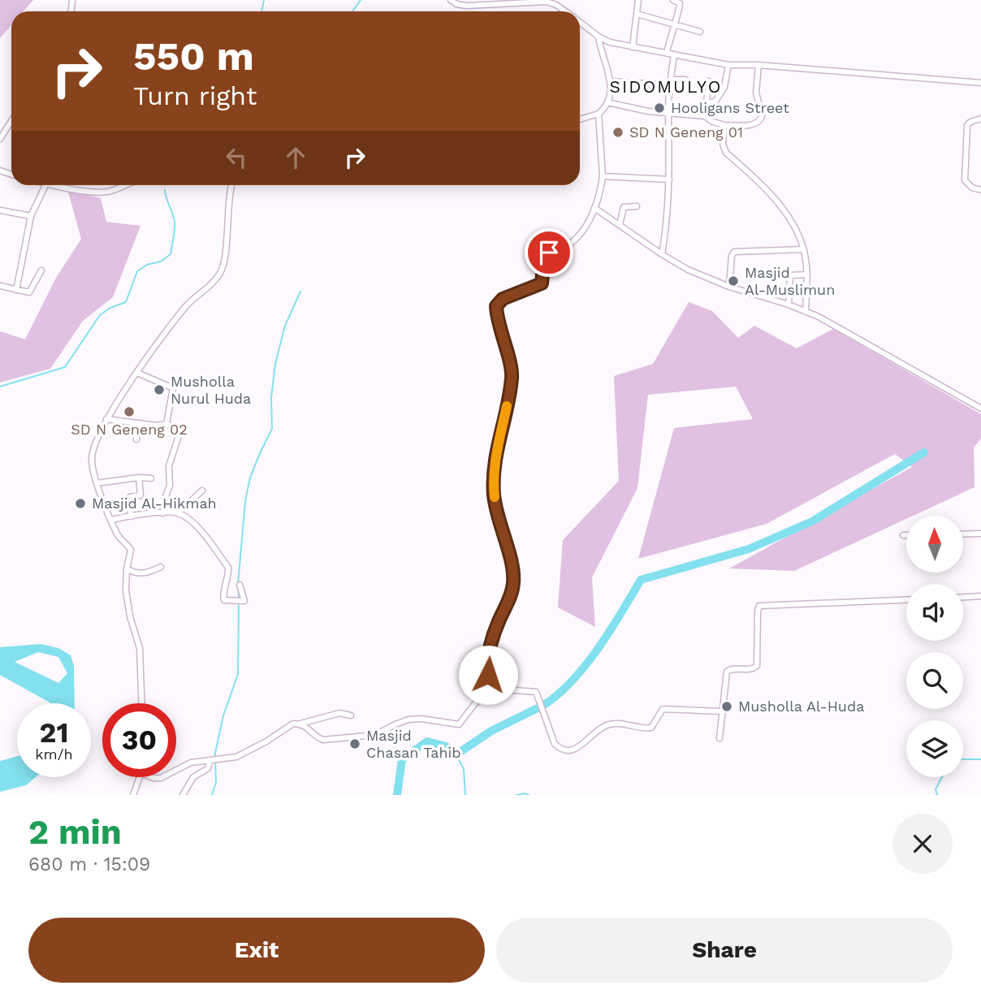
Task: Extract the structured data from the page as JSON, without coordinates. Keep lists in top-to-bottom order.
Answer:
{
  "districts": ["SIDOMULYO"],
  "places": [
    "Hooligans Street",
    "SD N Geneng 01",
    "Masjid Al-Muslimun",
    "Musholla Nurul Huda",
    "SD N Geneng 02",
    "Masjid Al-Hikmah",
    "Musholla Al-Huda",
    "Masjid Chasan Tahib"
  ],
  "north": "top",
  "page": {
    "turn": ["550 m", "Turn right"],
    "speed": "21 km/h",
    "limit": "30",
    "heading": ["2 min", "680 m · 15:09"],
    "buttons": ["Exit", "Share"]
  }
}
